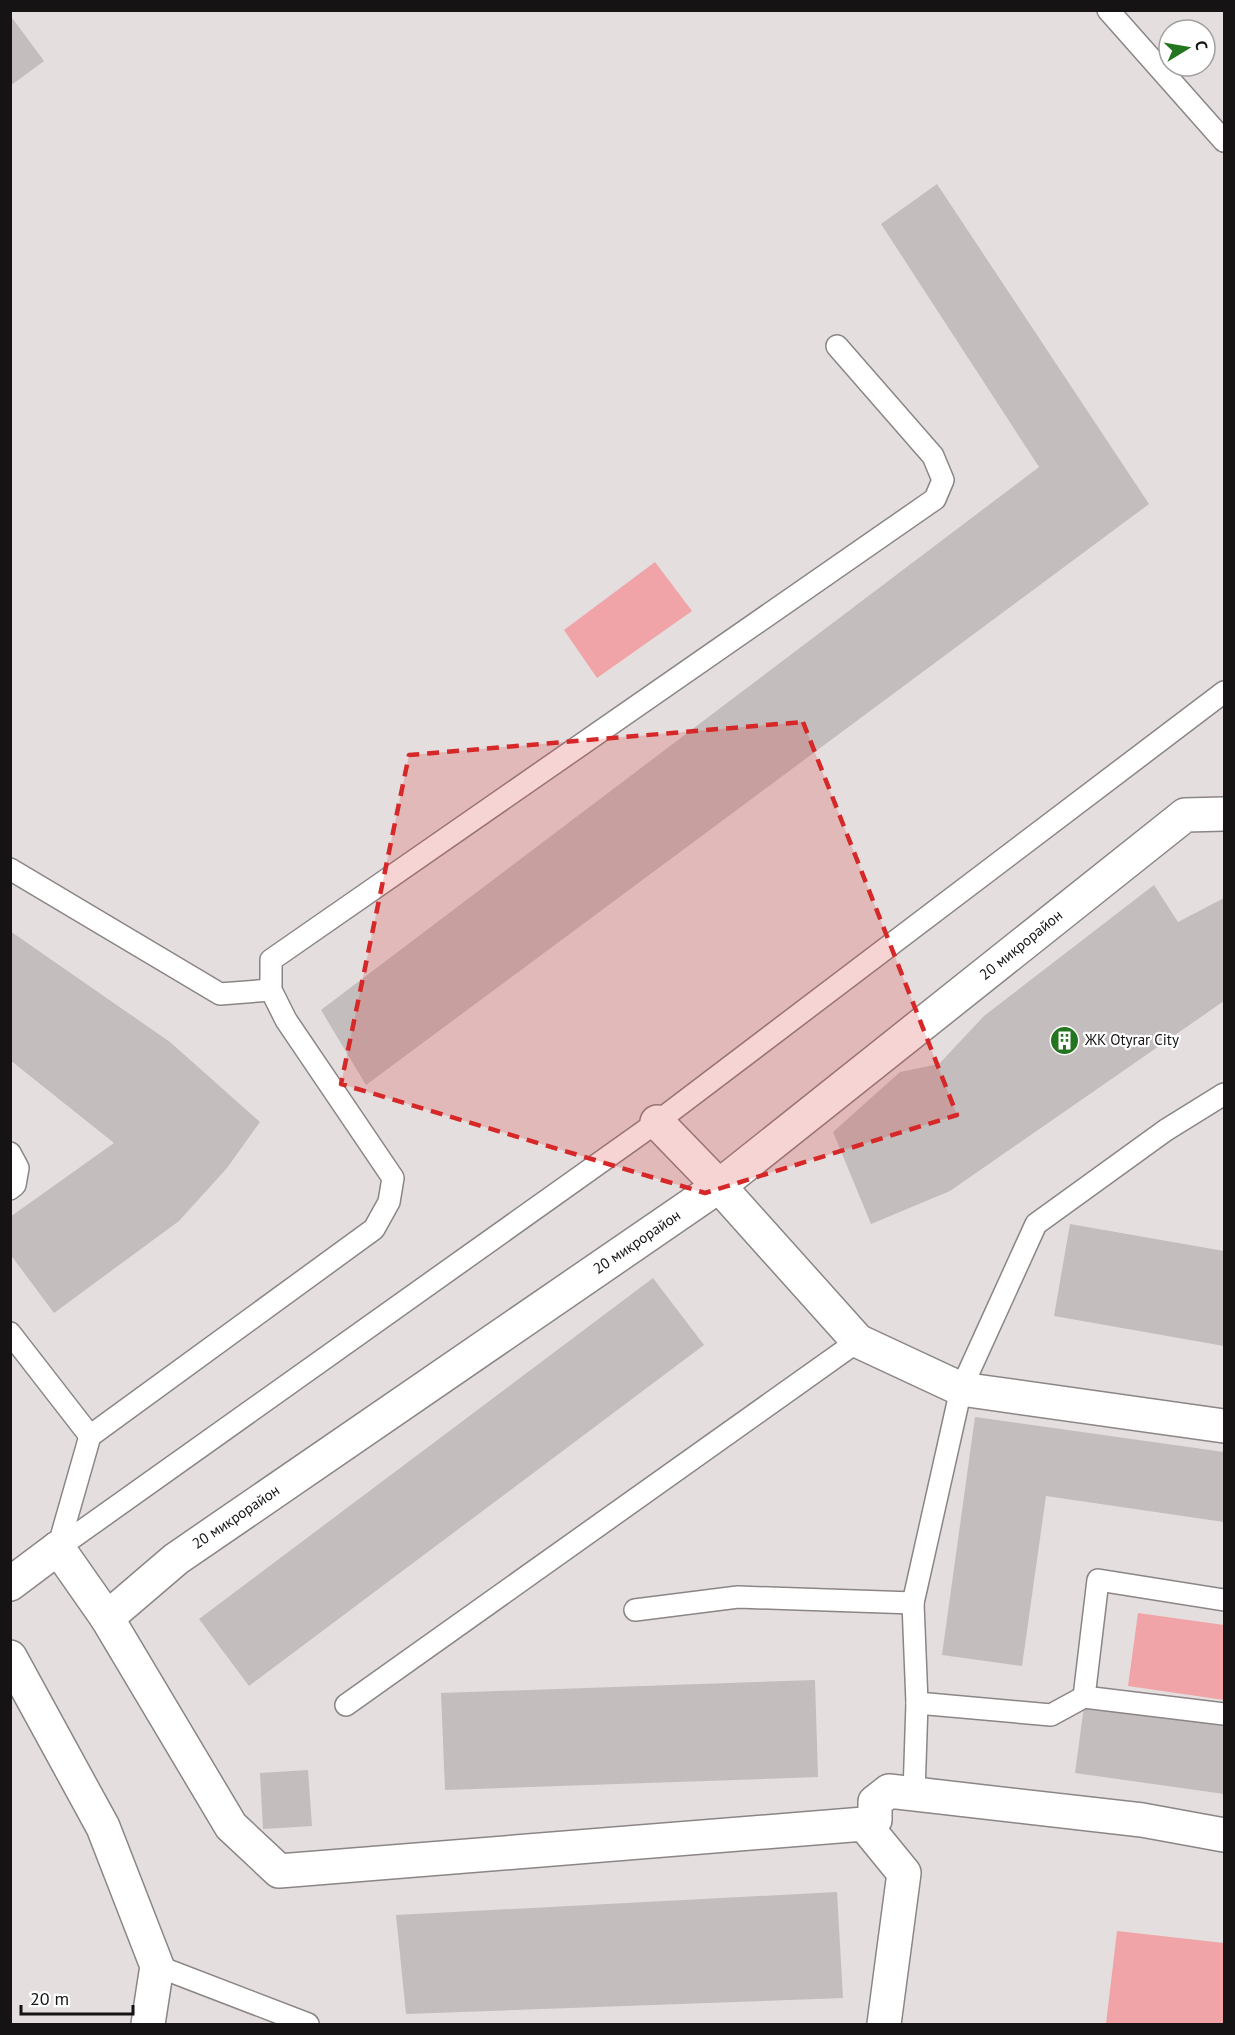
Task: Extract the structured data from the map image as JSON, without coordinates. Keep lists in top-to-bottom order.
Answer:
{
  "streets": {
    "street": ["20 микрорайон"]
  },
  "places": {
    "building": ["ЖК Otyrar City"]
  },
  "scale_bar": "20 m",
  "north": "right"
}
